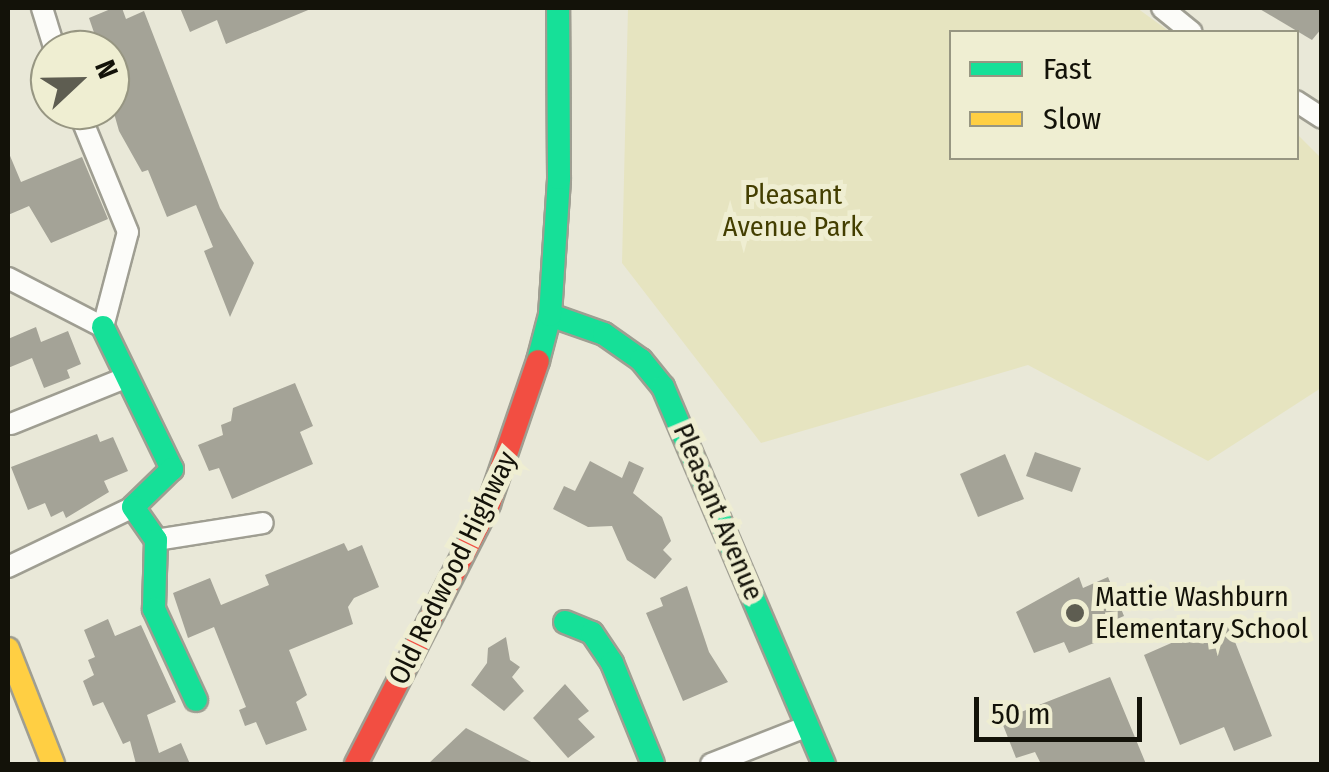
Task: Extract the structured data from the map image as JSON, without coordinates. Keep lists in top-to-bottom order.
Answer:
{
  "streets": {
    "street": ["Pleasant Avenue", "Old Redwood Highway"]
  },
  "crossings": [
    ["Pleasant Avenue", "Old Redwood Highway"]
  ],
  "parks": ["Pleasant Avenue Park"],
  "places": ["Mattie Washburn Elementary School"],
  "legend": ["Fast", "Slow"],
  "scale_bar": "50 m",
  "north": "right"
}
